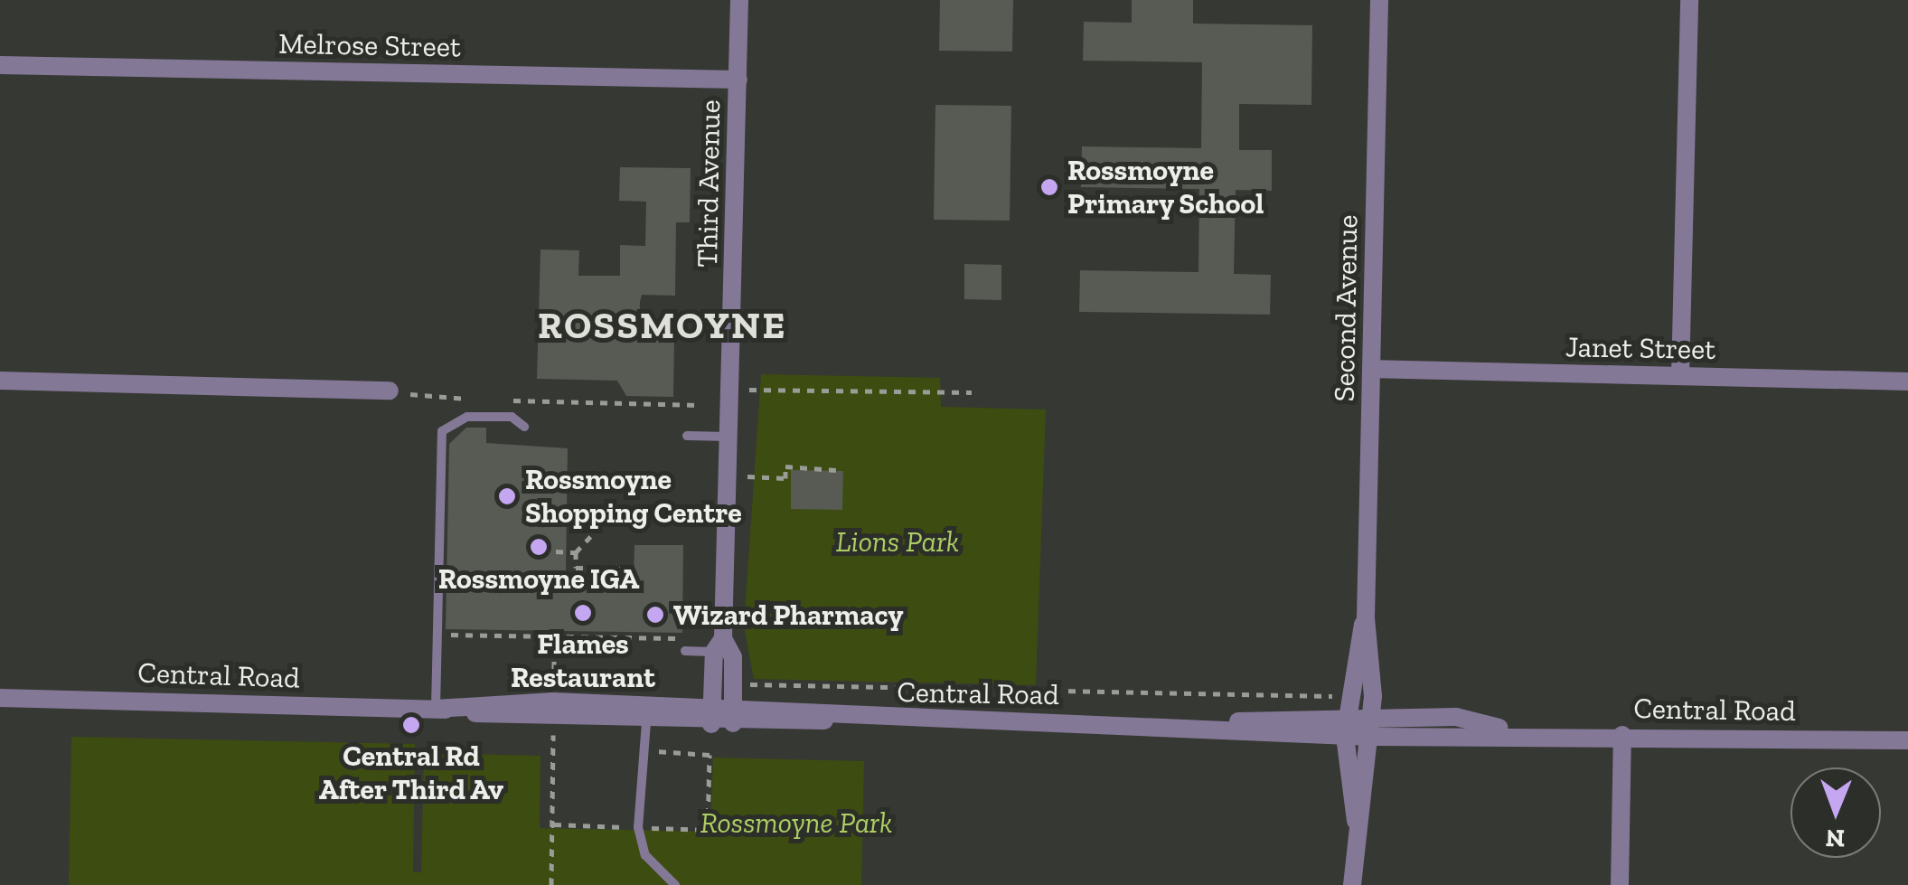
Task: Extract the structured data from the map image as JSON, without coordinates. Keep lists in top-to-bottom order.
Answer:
{
  "streets": {
    "street": [
      "Melrose Street",
      "Third Avenue",
      "Second Avenue",
      "Janet Street",
      "Central Road"
    ]
  },
  "crossings": [
    ["Melrose Street", "Third Avenue"],
    ["Third Avenue", "Central Road"],
    ["Second Avenue", "Janet Street"],
    ["Second Avenue", "Central Road"]
  ],
  "districts": ["ROSSMOYNE"],
  "parks": ["Lions Park", "Rossmoyne Park"],
  "places": [
    "Rossmoyne Primary School",
    "Rossmoyne Shopping Centre",
    "Rossmoyne IGA",
    "Flames Restaurant",
    "Wizard Pharmacy",
    "Central Rd After Third Av"
  ],
  "north": "bottom"
}
